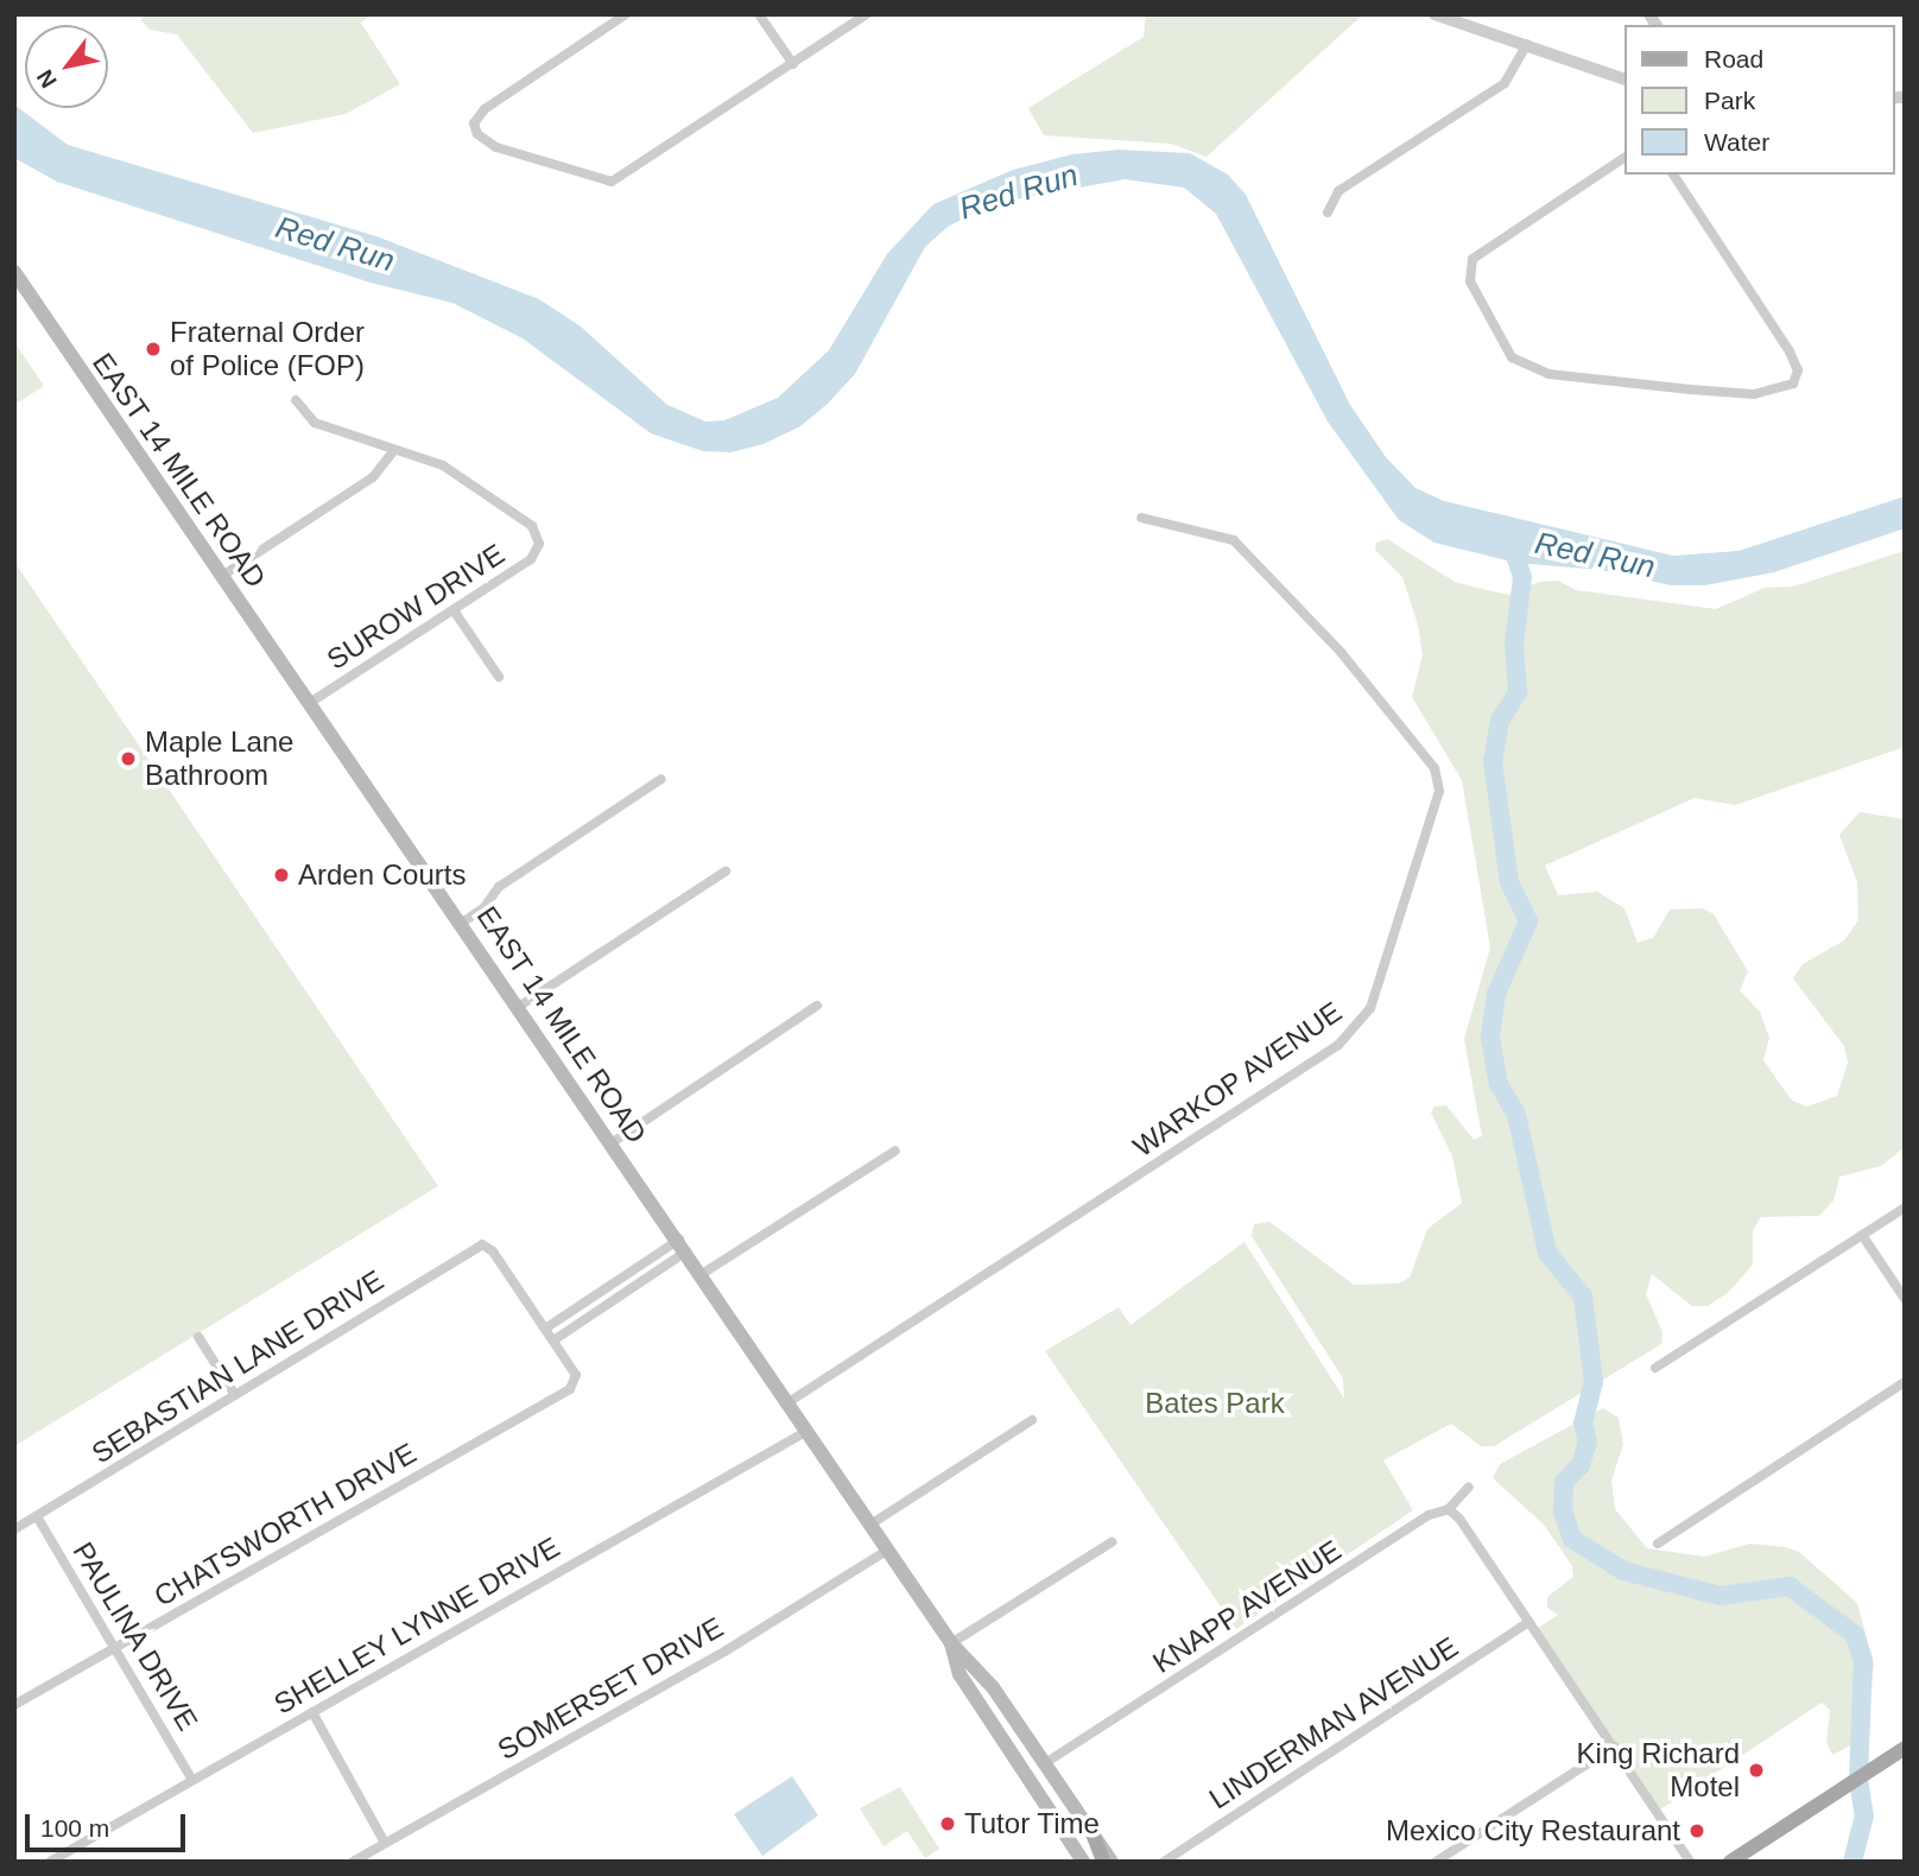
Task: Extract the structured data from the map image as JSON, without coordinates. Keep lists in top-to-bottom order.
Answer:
{
  "streets": {
    "main road": ["EAST 14 MILE ROAD"],
    "street": [
      "SUROW DRIVE",
      "WARKOP AVENUE",
      "SEBASTIAN LANE DRIVE",
      "CHATSWORTH DRIVE",
      "KNAPP AVENUE",
      "SHELLEY LYNNE DRIVE",
      "PAULINA DRIVE",
      "SOMERSET DRIVE",
      "LINDERMAN AVENUE"
    ]
  },
  "crossings": [
    ["EAST 14 MILE ROAD", "SUROW DRIVE"],
    ["EAST 14 MILE ROAD", "WARKOP AVENUE"],
    ["EAST 14 MILE ROAD", "KNAPP AVENUE"],
    ["EAST 14 MILE ROAD", "SHELLEY LYNNE DRIVE"],
    ["EAST 14 MILE ROAD", "SOMERSET DRIVE"],
    ["SEBASTIAN LANE DRIVE", "PAULINA DRIVE"],
    ["CHATSWORTH DRIVE", "PAULINA DRIVE"],
    ["SHELLEY LYNNE DRIVE", "PAULINA DRIVE"]
  ],
  "water": ["Red Run"],
  "parks": ["Bates Park"],
  "places": [
    "Fraternal Order of Police (FOP)",
    "Maple Lane Bathroom",
    "Arden Courts",
    "King Richard Motel",
    "Tutor Time",
    "Mexico City Restaurant"
  ],
  "legend": ["Road", "Park", "Water"],
  "scale_bar": "100 m",
  "north": "bottom left"
}
